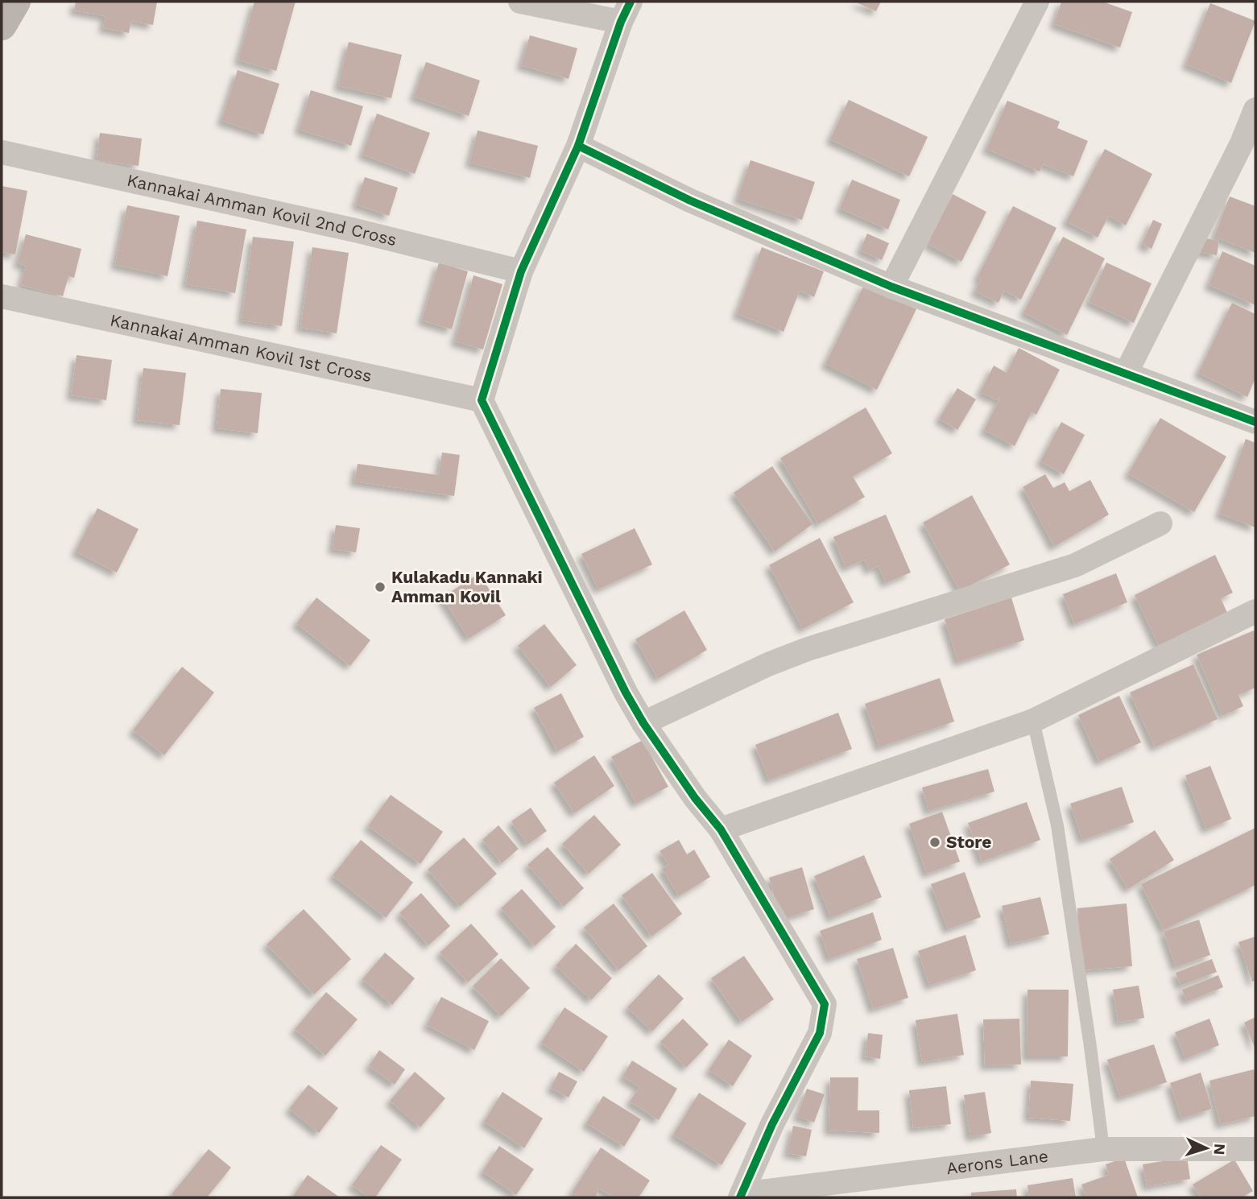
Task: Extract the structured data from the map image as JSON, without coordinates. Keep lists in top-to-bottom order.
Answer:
{
  "streets": {
    "street": ["Kannakai Amman Kovil 2nd Cross", "Kannakai Amman Kovil 1st Cross", "Aerons Lane"]
  },
  "places": ["Kulakadu Kannaki Amman Kovil", "Store"],
  "north": "right"
}
